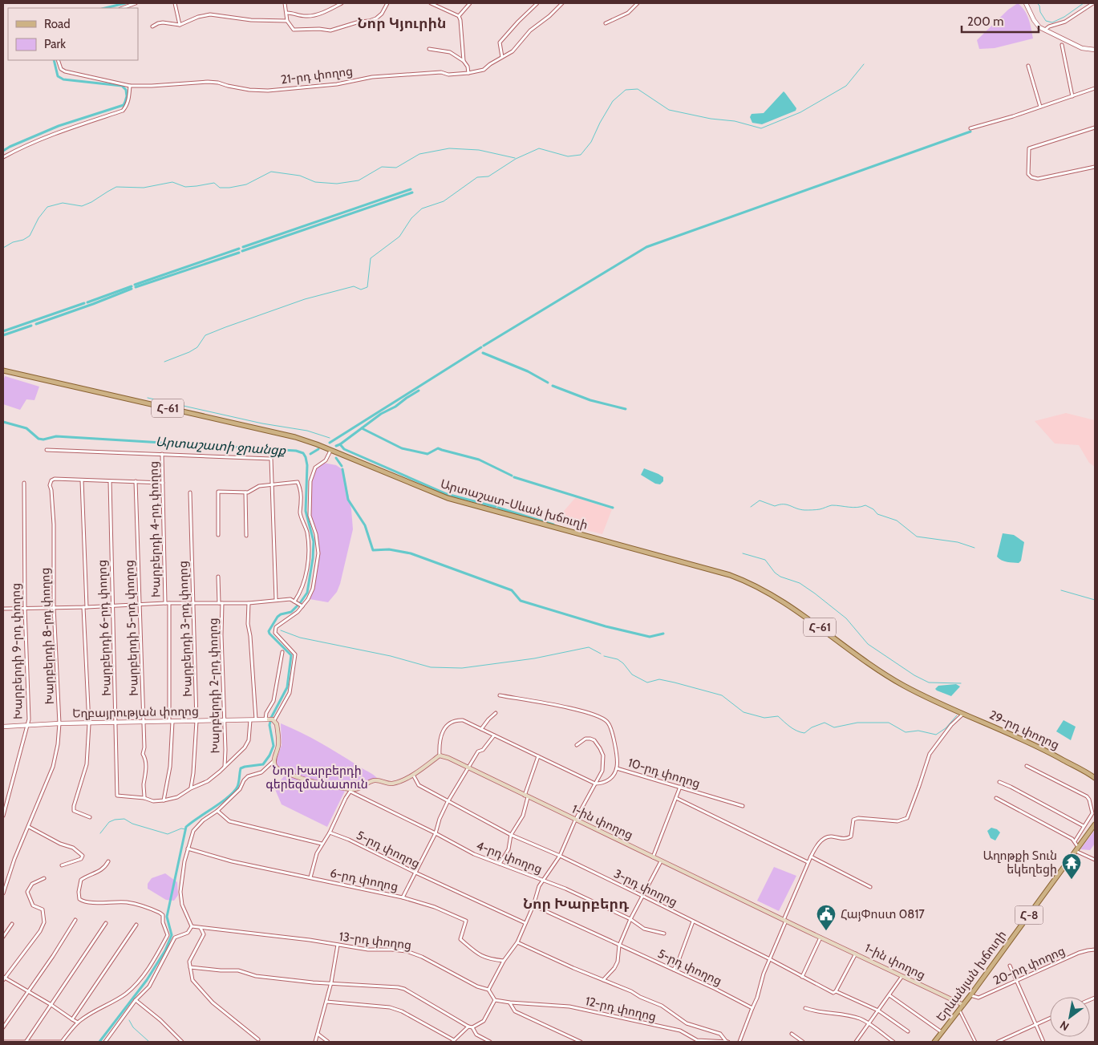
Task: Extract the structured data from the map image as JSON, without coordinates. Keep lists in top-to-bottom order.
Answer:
{
  "streets": {
    "main road": [
      "Հ-61",
      "Արտաշատ-Սևան խճուղի",
      "29-րդ փողոց",
      "1-ին փողոց",
      "Հ-8",
      "Երևանյան խճուղի"
    ],
    "street": [
      "21-րդ փողոց",
      "Խարբերդի 4-րդ փողոց",
      "Խարբերդի 6-րդ փողոց",
      "Խարբերդի 5-րդ փողոց",
      "Խարբերդի 3-րդ փողոց",
      "Խարբերդի 8-րդ փողոց",
      "Խարբերդի 9-րդ փողոց",
      "Խարբերդի 2-րդ փողոց",
      "Եղբայրության փողոց",
      "10-րդ փողոց",
      "5-րդ փողոց",
      "4-րդ փողոց",
      "6-րդ փողոց",
      "3-րդ փողոց",
      "13-րդ փողոց",
      "20-րդ փողոց",
      "12-րդ փողոց"
    ]
  },
  "crossings": [
    ["Արտաշատ-Սևան խճուղի", "29-րդ փողոց"],
    ["Խարբերդի 4-րդ փողոց", "Խարբերդի 8-րդ փողոց"],
    ["Խարբերդի 4-րդ փողոց", "Եղբայրության փողոց"],
    ["Խարբերդի 6-րդ փողոց", "Խարբերդի 5-րդ փողոց"],
    ["Խարբերդի 6-րդ փողոց", "Խարբերդի 8-րդ փողոց"],
    ["Խարբերդի 6-րդ փողոց", "Եղբայրության փողոց"],
    ["Խարբերդի 5-րդ փողոց", "Խարբերդի 8-րդ փողոց"],
    ["Խարբերդի 5-րդ փողոց", "Եղբայրության փողոց"],
    ["Խարբերդի 3-րդ փողոց", "Եղբայրության փողոց"],
    ["Խարբերդի 8-րդ փողոց", "Եղբայրության փողոց"],
    ["Խարբերդի 9-րդ փողոց", "Եղբայրության փողոց"],
    ["Խարբերդի 2-րդ փողոց", "Եղբայրության փողոց"],
    ["1-ին փողոց", "Երևանյան խճուղի"],
    ["20-րդ փողոց", "Երևանյան խճուղի"]
  ],
  "districts": ["Նոր Կյուրին", "Նոր Խարբերդ"],
  "water": ["Արտաշատի ջրանցք"],
  "parks": ["Նոր Խարբերդի գերեզմանատուն"],
  "places": {
    "temple": ["Աղոթքի Տուն եկեղեցի"],
    "public building": ["ՀայՓոստ 0817"]
  },
  "legend": ["Road", "Park"],
  "scale_bar": "200 m",
  "north": "bottom left"
}
